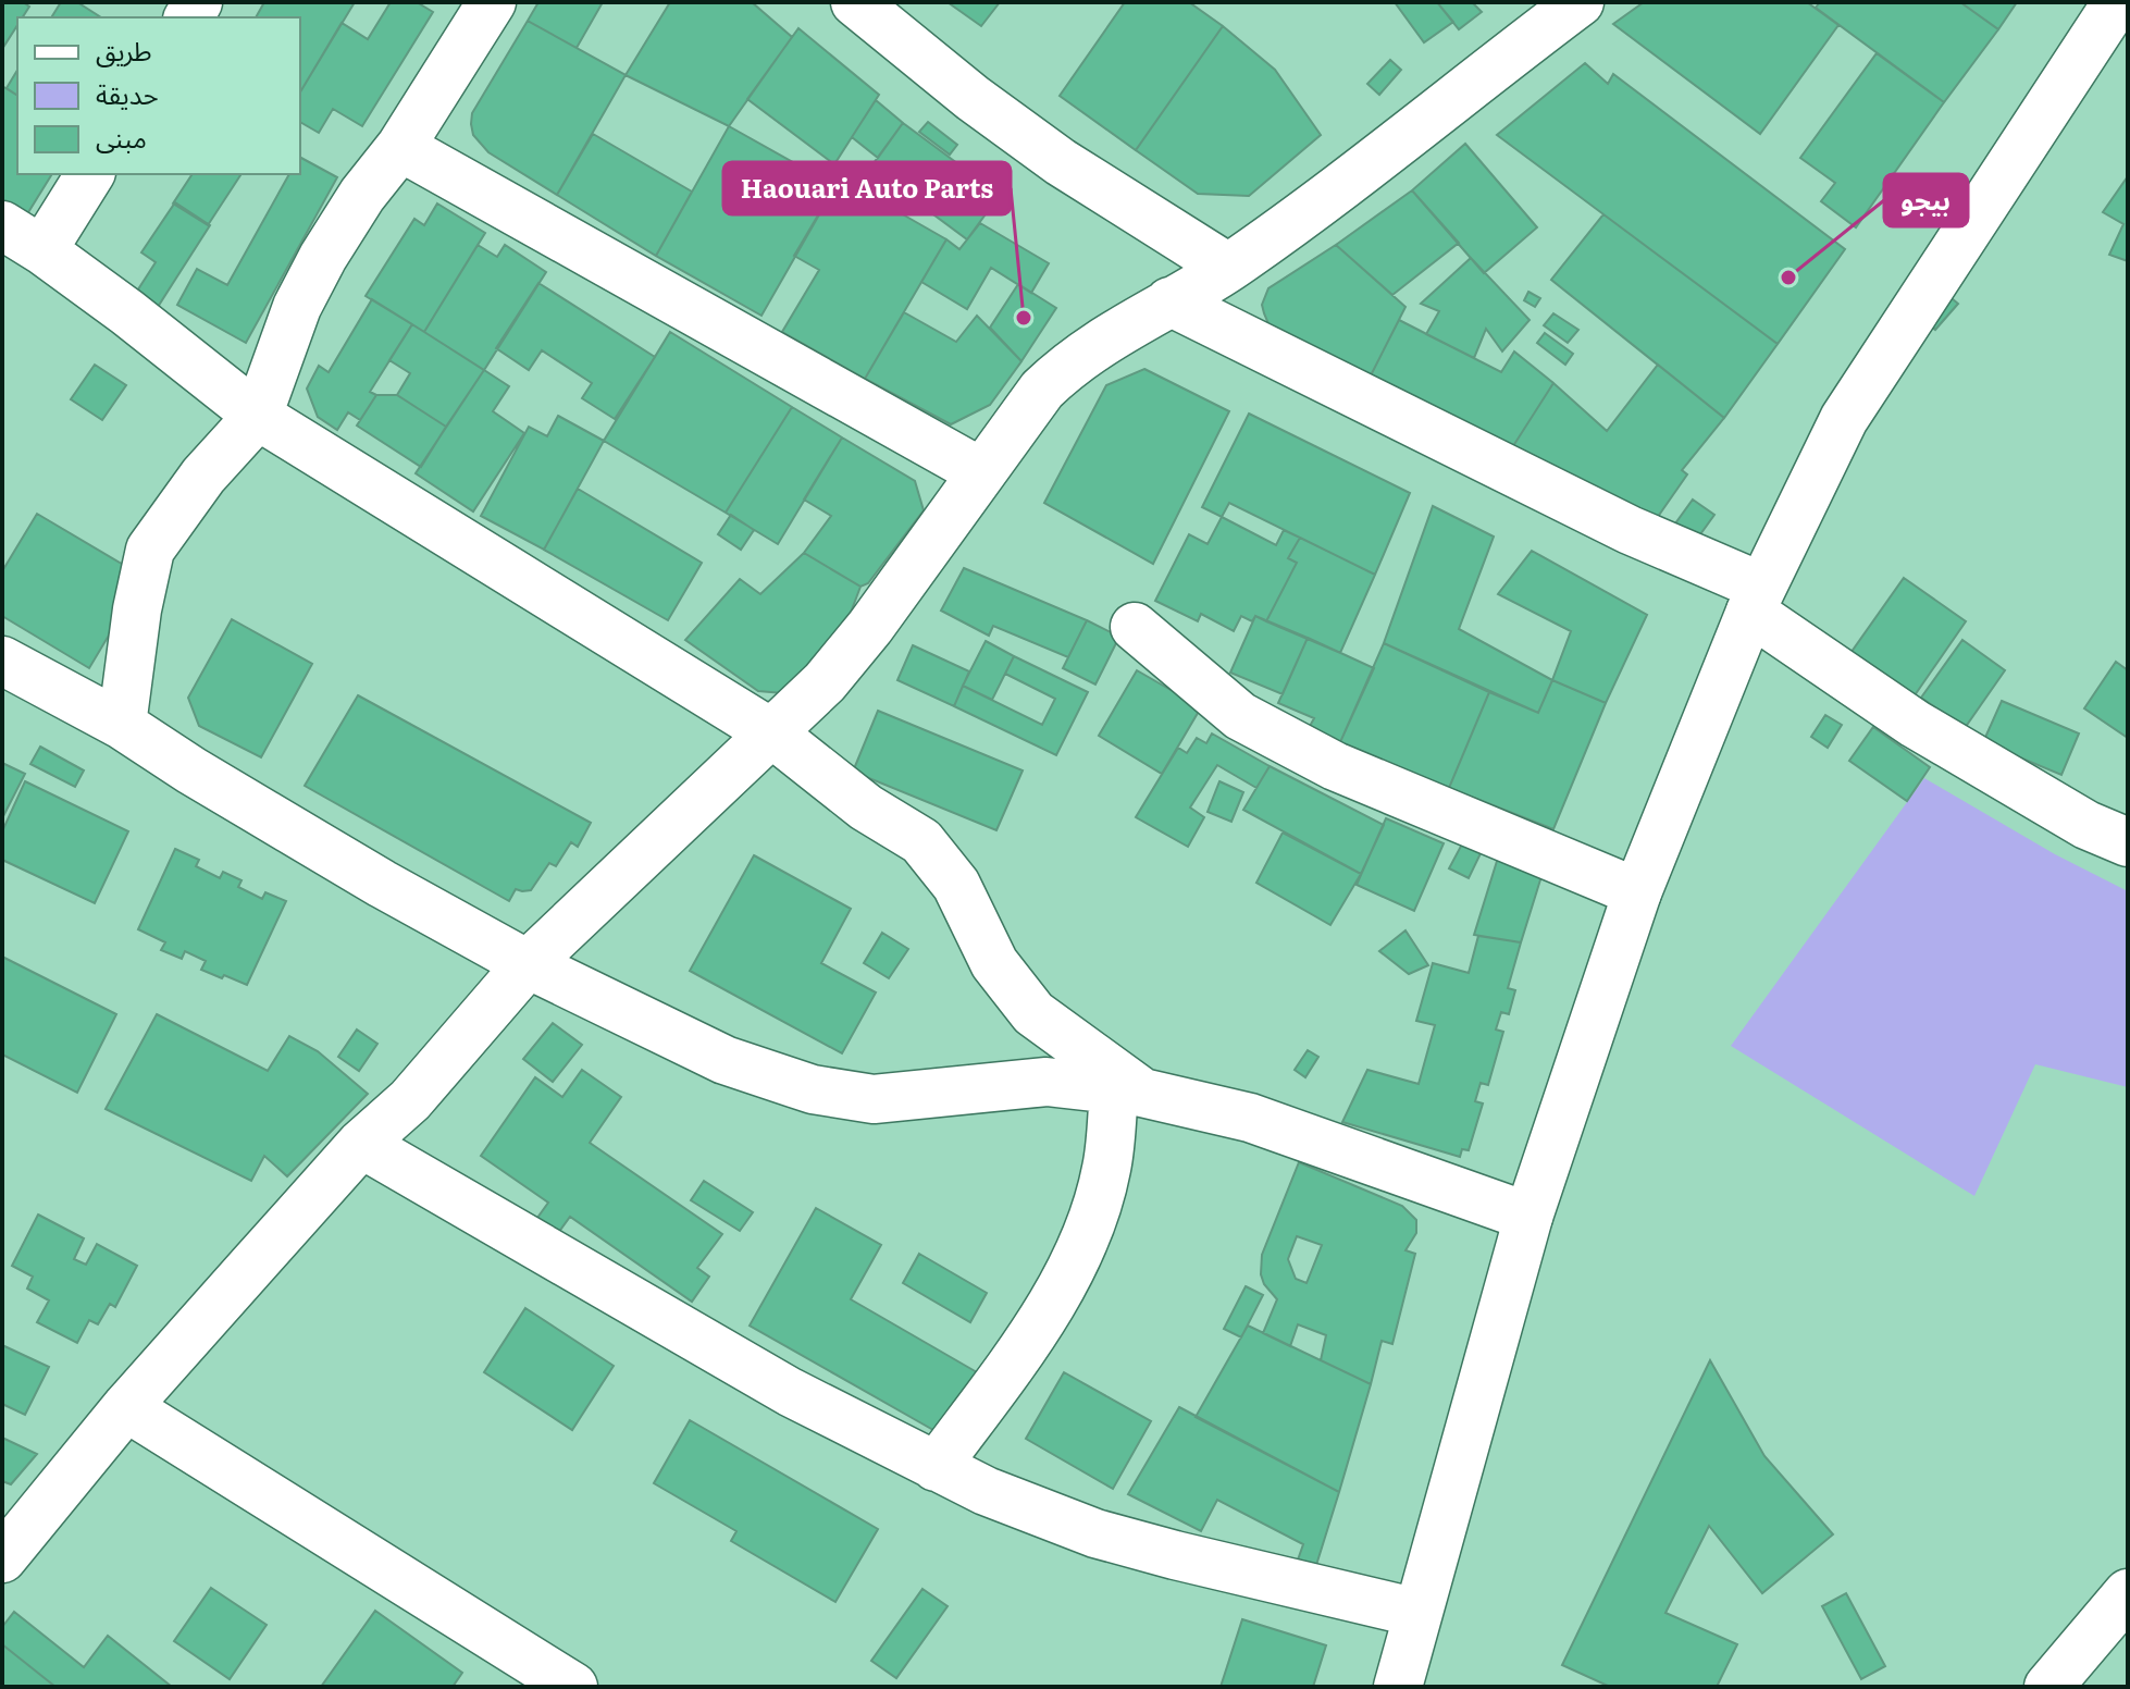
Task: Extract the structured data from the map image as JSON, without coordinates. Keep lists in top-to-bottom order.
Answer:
{
  "places": ["بيجو", "Haouari Auto Parts"],
  "legend": ["طريق", "حديقة", "مبنى"]
}
